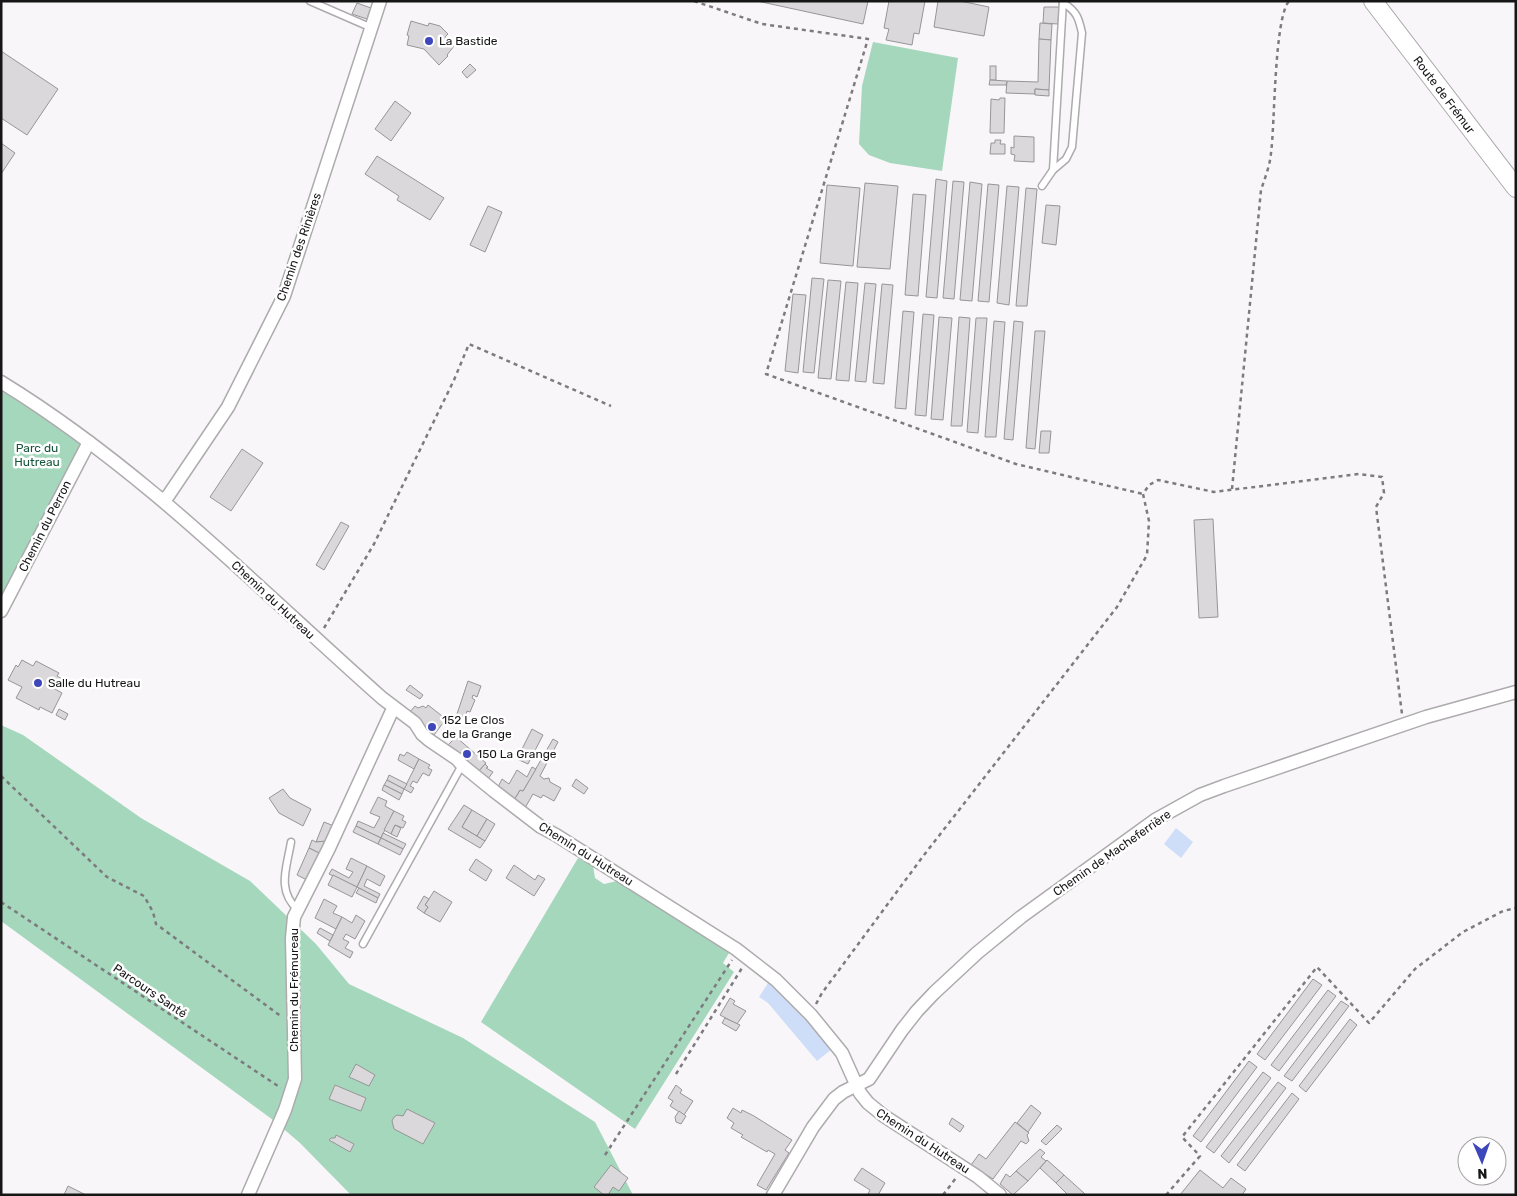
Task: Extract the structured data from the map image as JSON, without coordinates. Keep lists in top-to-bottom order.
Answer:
{
  "streets": {
    "street": [
      "Route de Frémur",
      "Chemin des Rinières",
      "Chemin du Perron",
      "Chemin du Hutreau",
      "Chemin de Macheferrière",
      "Chemin du Frémureau"
    ],
    "path": ["Parcours Santé"]
  },
  "crossings": [
    ["Chemin des Rinières", "Chemin du Hutreau"],
    ["Chemin du Perron", "Chemin du Hutreau"],
    ["Chemin du Hutreau", "Chemin de Macheferrière"],
    ["Chemin du Hutreau", "Chemin du Frémureau"],
    ["Chemin du Frémureau", "Parcours Santé"]
  ],
  "parks": ["Parc du Hutreau"],
  "places": [
    "La Bastide",
    "Salle du Hutreau",
    "152 Le Clos de la Grange",
    "150 La Grange"
  ],
  "north": "bottom"
}
